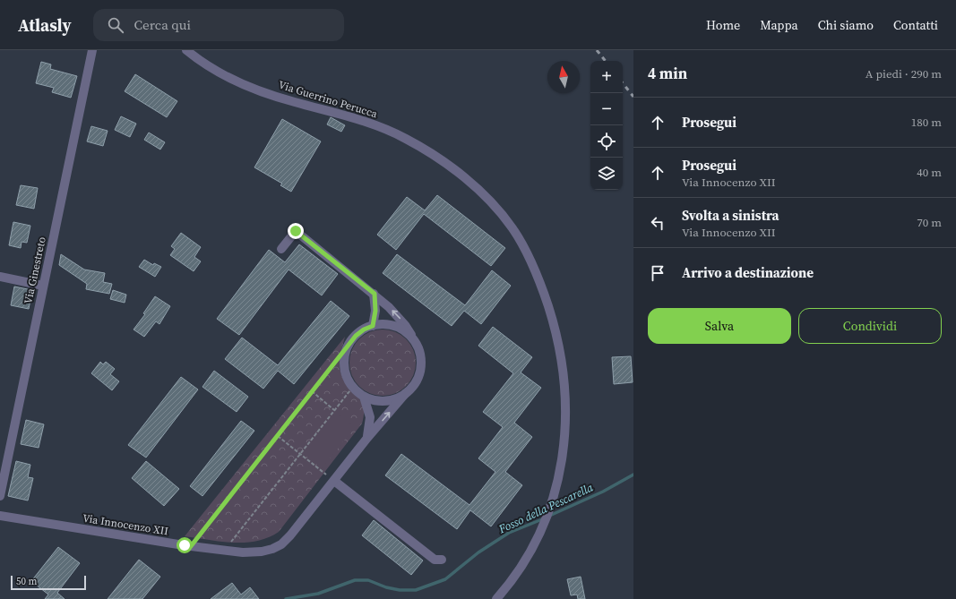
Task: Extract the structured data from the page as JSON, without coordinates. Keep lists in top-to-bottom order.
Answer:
{
  "streets": {
    "street": ["Via Guerrino Perucca", "Via Ginestreto", "Via Innocenzo XII"]
  },
  "water": ["Fosso della Pescarella"],
  "scale_bar": "50 m",
  "north": "top",
  "page": {
    "header": "Atlasly",
    "search": "Cerca qui",
    "nav": [
      "Home",
      "Mappa",
      "Chi siamo",
      "Contatti"
    ],
    "heading": ["4 min", "A piedi · 290 m"],
    "map_buttons": ["+", "−"],
    "list": [
      ["Prosegui", "180 m"],
      ["Prosegui", "Via Innocenzo XII", "40 m"],
      ["Svolta a sinistra", "Via Innocenzo XII", "70 m"],
      "Arrivo a destinazione"
    ],
    "buttons": ["Salva", "Condividi"],
    "scale": "50 m"
  }
}
